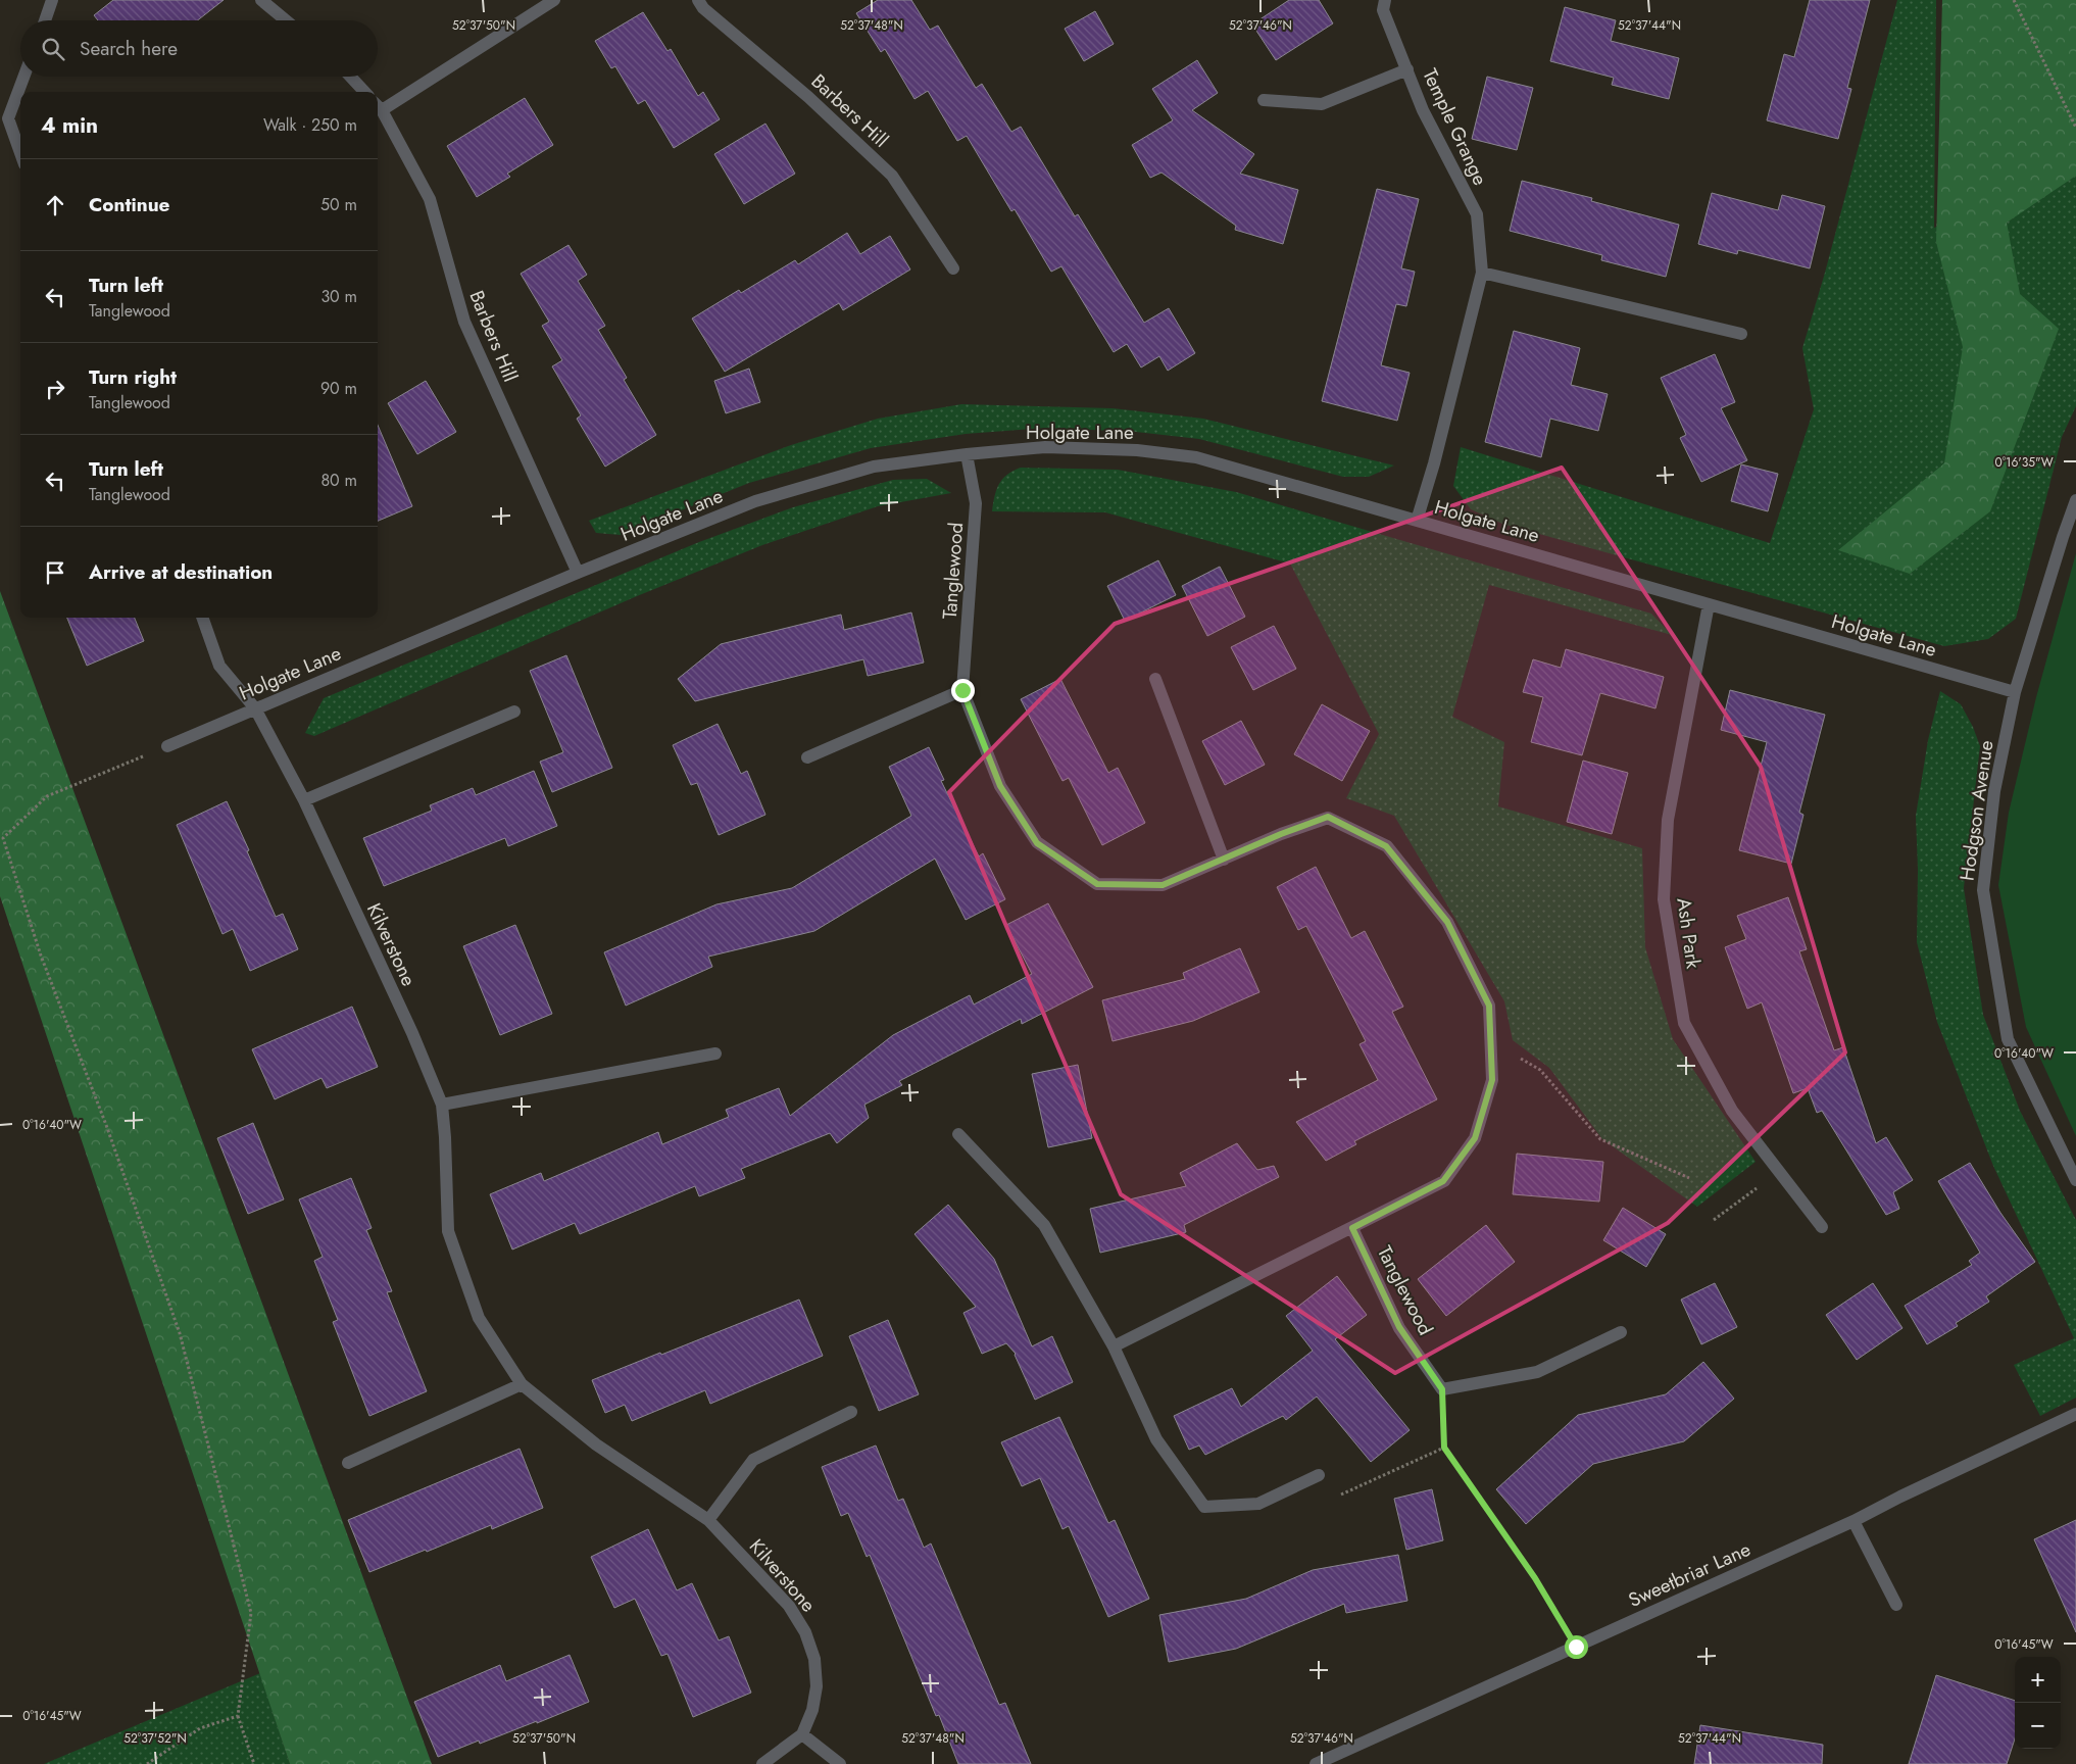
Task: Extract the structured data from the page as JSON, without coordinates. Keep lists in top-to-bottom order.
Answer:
{
  "streets": {
    "street": [
      "Barbers Hill",
      "Temple Grange",
      "Holgate Lane",
      "Tanglewood",
      "Hodgson Avenue",
      "Ash Park",
      "Kilverstone",
      "Sweetbriar Lane"
    ]
  },
  "crossings": [
    ["Barbers Hill", "Holgate Lane"],
    ["Temple Grange", "Holgate Lane"],
    ["Holgate Lane", "Tanglewood"],
    ["Holgate Lane", "Hodgson Avenue"],
    ["Holgate Lane", "Ash Park"],
    ["Holgate Lane", "Kilverstone"]
  ],
  "page": {
    "search": "Search here",
    "heading": ["4 min", "Walk · 250 m"],
    "list": [
      ["Continue", "50 m"],
      ["Turn left", "Tanglewood", "30 m"],
      ["Turn right", "Tanglewood", "90 m"],
      ["Turn left", "Tanglewood", "80 m"],
      "Arrive at destination"
    ],
    "map_buttons": ["+", "−"]
  },
  "coordinates": [
    "52°37'50\"N",
    "52°37'48\"N",
    "52°37'46\"N",
    "52°37'44\"N",
    "0°16'35\"W",
    "0°16'40\"W",
    "0°16'45\"W",
    "52°37'52\"N"
  ]
}
